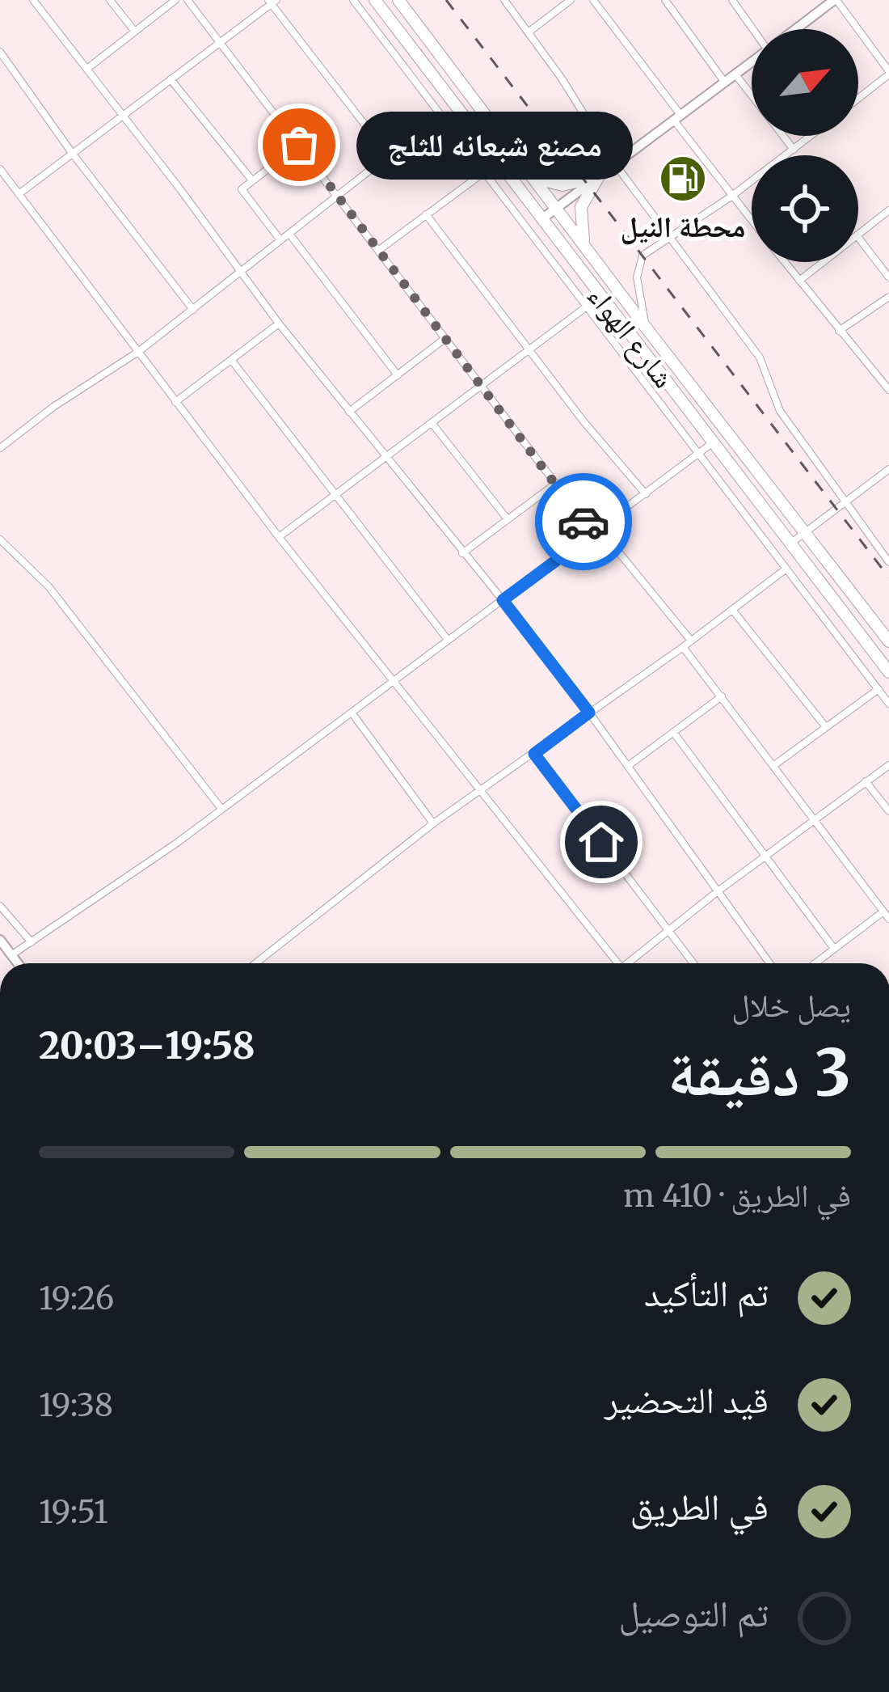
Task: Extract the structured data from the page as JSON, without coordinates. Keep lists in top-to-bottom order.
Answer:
{
  "streets": {
    "highway": ["شارع الهواء"]
  },
  "places": {
    "other": ["مصنع شبعانه للثلج"],
    "fuel station": ["محطة النيل"]
  },
  "north": "top right",
  "page": {
    "bubble": "مصنع شبعانه للثلج",
    "heading": ["3 دقيقة", "يصل خلال", "19:58–20:03"],
    "bar": "في الطريق · 410 m",
    "list": [
      ["تم التأكيد", "19:26"],
      ["قيد التحضير", "19:38"],
      ["في الطريق", "19:51"],
      "تم التوصيل"
    ]
  }
}
